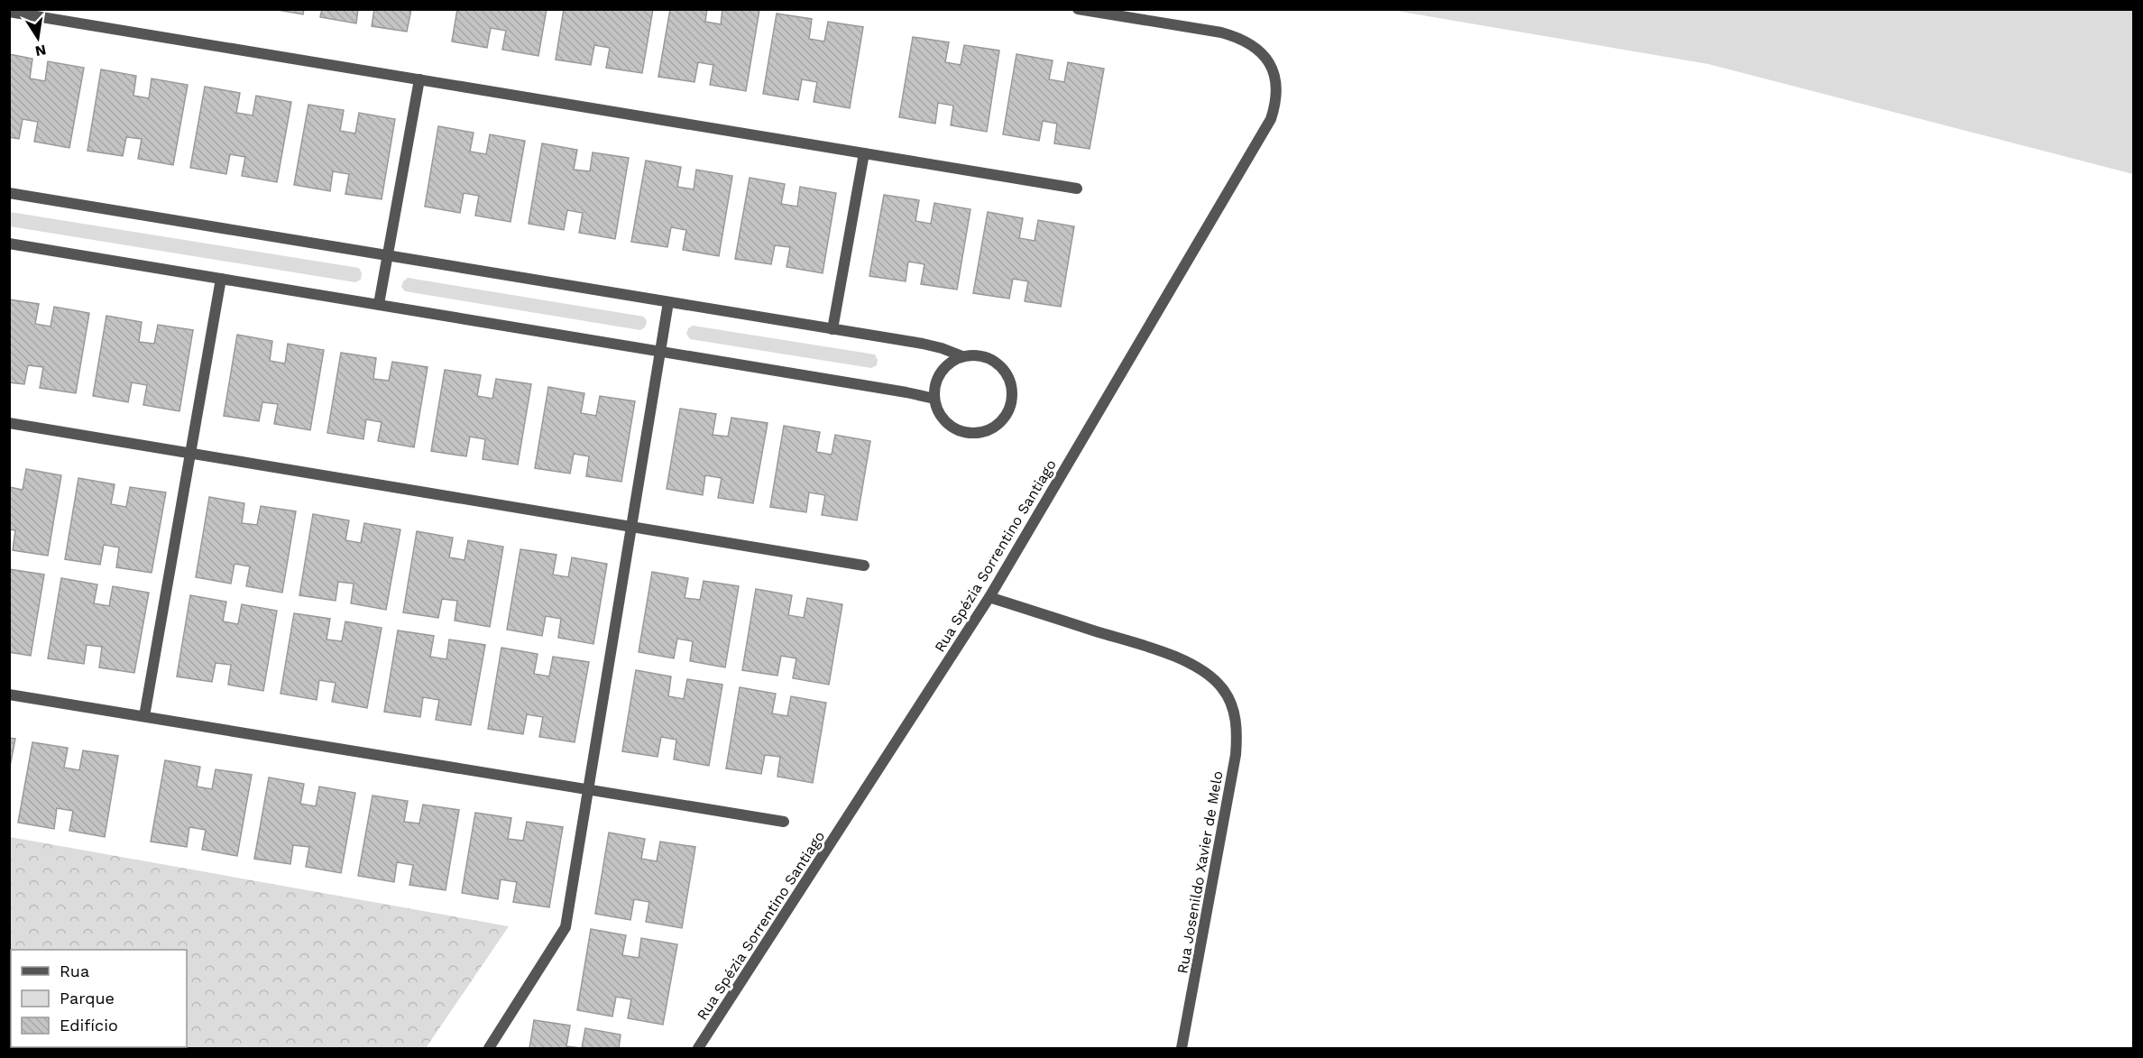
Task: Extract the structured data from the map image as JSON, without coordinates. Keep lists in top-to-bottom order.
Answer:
{
  "streets": {
    "street": ["Rua Spézia Sorrentino Santiago", "Rua Josenildo Xavier de Melo"]
  },
  "crossings": [
    ["Rua Spézia Sorrentino Santiago", "Rua Josenildo Xavier de Melo"]
  ],
  "legend": ["Rua", "Parque", "Edifício"],
  "north": "bottom"
}
